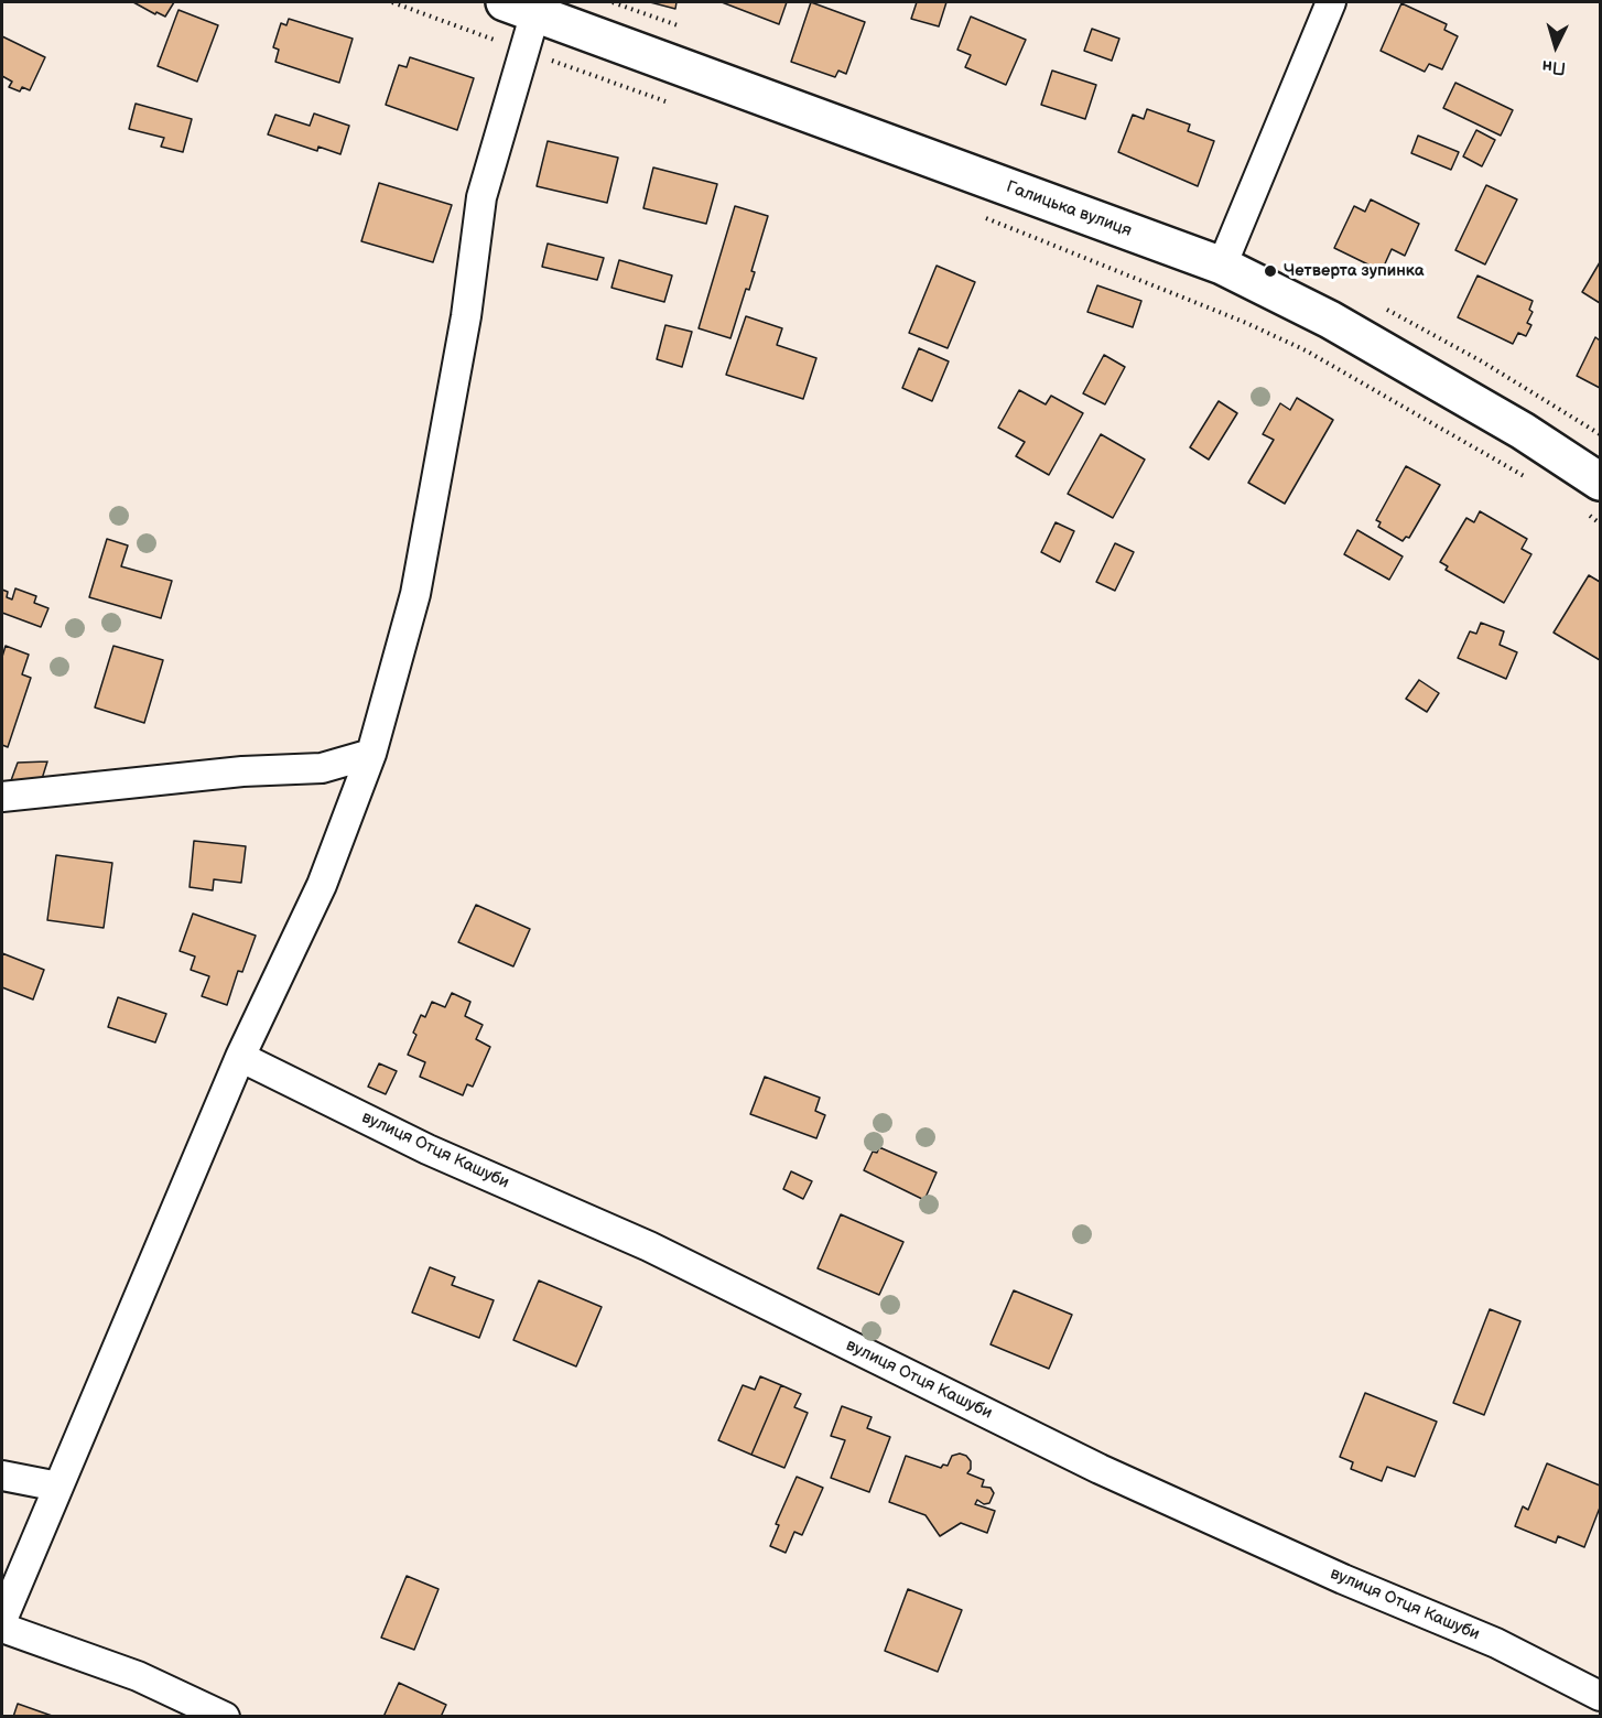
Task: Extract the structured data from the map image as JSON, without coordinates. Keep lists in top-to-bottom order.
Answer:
{
  "streets": {
    "street": ["Галицька вулиця", "вулиця Отця Кашуби"]
  },
  "places": ["Четверта зупинка"],
  "north": "bottom"
}
